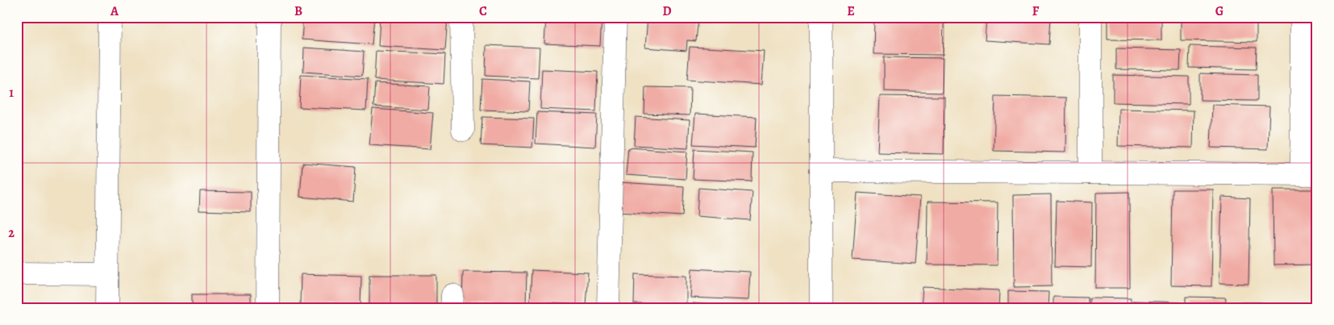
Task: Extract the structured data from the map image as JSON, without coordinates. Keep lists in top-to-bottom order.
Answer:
{
  "grid": {
    "columns": [
      "A",
      "B",
      "C",
      "D",
      "E",
      "F",
      "G"
    ],
    "rows": ["1", "2"]
  }
}
